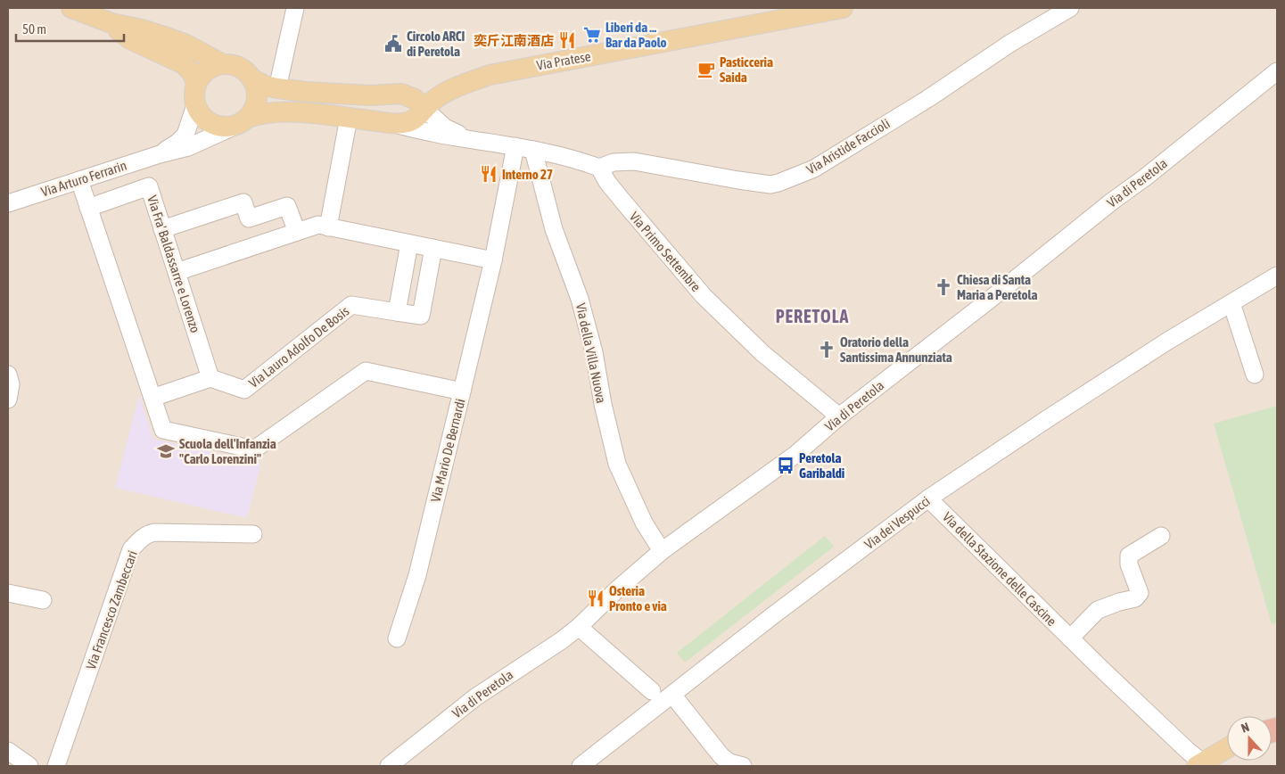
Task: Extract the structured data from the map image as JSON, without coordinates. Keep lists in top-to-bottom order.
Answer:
{
  "streets": {
    "main road": ["Via Pratese"],
    "street": [
      "Via Aristide Faccioli",
      "Via Arturo Ferrarin",
      "Via di Peretola",
      "Via Primo Settembre",
      "Via Fra' Baldassarre e Lorenzo",
      "Via Lauro Adolfo De Bosis",
      "Via della Villa Nuova",
      "Via Mario De Bernardi",
      "Via dei Vespucci",
      "Via della Stazione delle Cascine",
      "Via Francesco Zambeccari"
    ]
  },
  "crossings": [
    ["Via Pratese", "Via Arturo Ferrarin"],
    ["Via Aristide Faccioli", "Via Primo Settembre"],
    ["Via di Peretola", "Via Primo Settembre"],
    ["Via di Peretola", "Via della Villa Nuova"],
    ["Via Fra' Baldassarre e Lorenzo", "Via Lauro Adolfo De Bosis"],
    ["Via dei Vespucci", "Via della Stazione delle Cascine"]
  ],
  "districts": ["PERETOLA"],
  "places": {
    "supermarket": ["Liberi da ... Bar da Paolo"],
    "restaurant": ["奕斤江南酒店", "Interno 27", "Osteria Pronto e via"],
    "public building": ["Circolo ARCI di Peretola"],
    "cafe": ["Pasticceria Saida"],
    "church": ["Chiesa di Santa Maria a Peretola", "Oratorio della Santissima Annunziata"],
    "school or university": ["Scuola dell'Infanzia \"Carlo Lorenzini\""],
    "bus stop": ["Peretola Garibaldi"]
  },
  "scale_bar": "50 m",
  "north": "top"
}
